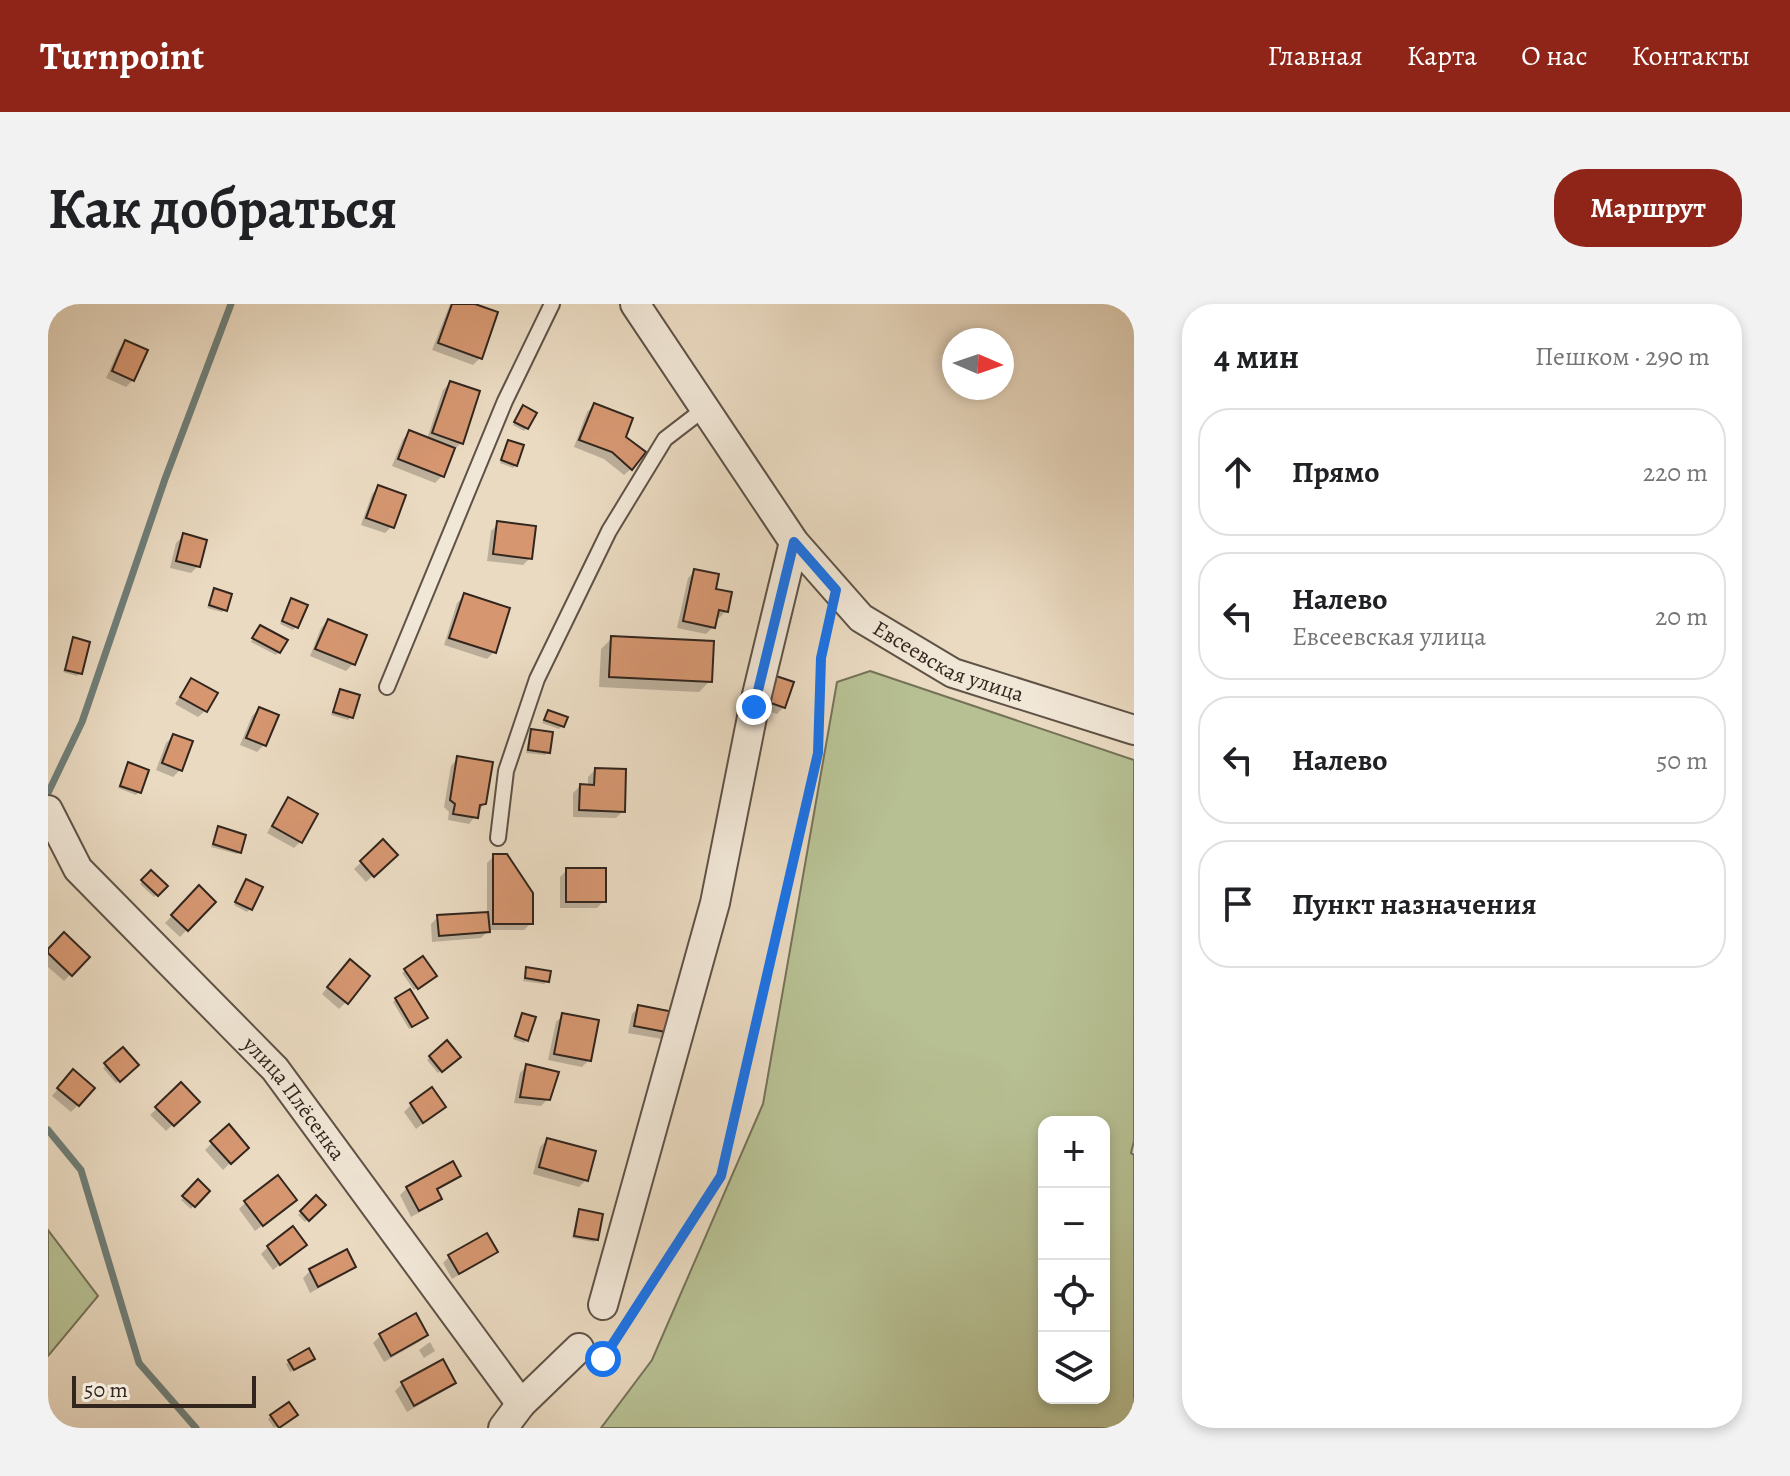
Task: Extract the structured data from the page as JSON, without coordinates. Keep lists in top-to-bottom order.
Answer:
{
  "streets": {
    "street": ["Евсеевская улица", "улица Плёсенка"]
  },
  "scale_bar": "50 m",
  "north": "right",
  "page": {
    "header": "Turnpoint",
    "nav": [
      "Главная",
      "Карта",
      "О нас",
      "Контакты"
    ],
    "buttons": "Маршрут",
    "title": "Как добраться",
    "heading": ["4 мин", "Пешком · 290 m"],
    "list": [
      ["Прямо", "220 m"],
      ["Налево", "Евсеевская улица", "20 m"],
      ["Налево", "50 m"],
      "Пункт назначения"
    ],
    "map_buttons": ["+", "−"],
    "scale": "50 m"
  }
}
